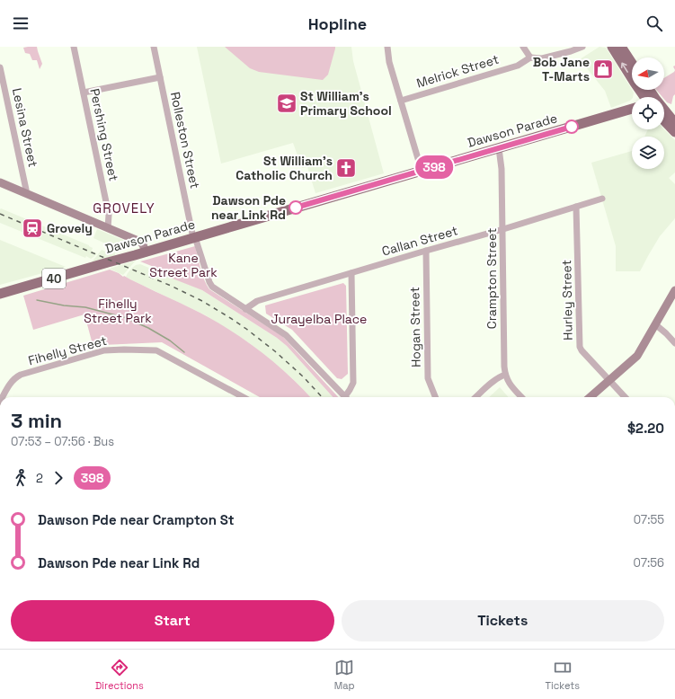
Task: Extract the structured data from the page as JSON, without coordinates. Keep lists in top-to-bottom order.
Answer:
{
  "streets": {
    "main road": ["Dawson Parade", "40"],
    "street": [
      "Melrick Street",
      "Lesina Street",
      "Pershing Street",
      "Rolleston Street",
      "Callan Street",
      "Crampton Street",
      "Hurley Street",
      "Hogan Street",
      "Fihelly Street"
    ]
  },
  "crossings": [
    ["Dawson Parade", "Rolleston Street"],
    ["Dawson Parade", "Crampton Street"],
    ["Rolleston Street", "Callan Street"],
    ["Callan Street", "Crampton Street"],
    ["Callan Street", "Hurley Street"],
    ["Callan Street", "Hogan Street"]
  ],
  "districts": ["GROVELY"],
  "parks": ["Kane Street Park", "Fihelly Street Park", "Jurayelba Place"],
  "places": {
    "shop": ["Bob Jane T-Marts"],
    "school or university": ["St William's Primary School"],
    "church": ["St William's Catholic Church"],
    "other": ["Dawson Pde near Link Rd"],
    "station": ["Grovely"]
  },
  "lines": ["bus line 398"],
  "north": "left",
  "page": {
    "header": "Hopline",
    "on_map": "398",
    "heading": ["3 min", "07:53 – 07:56 · Bus", "$2.20"],
    "legs": ["2", "398"],
    "list": [
      {
        "name": "Dawson Pde near Crampton St",
        "value": "07:55"
      },
      {
        "name": "Dawson Pde near Link Rd",
        "value": "07:56"
      }
    ],
    "buttons": ["Start", "Tickets"],
    "tabs": ["Directions", "Map", "Tickets"]
  }
}
